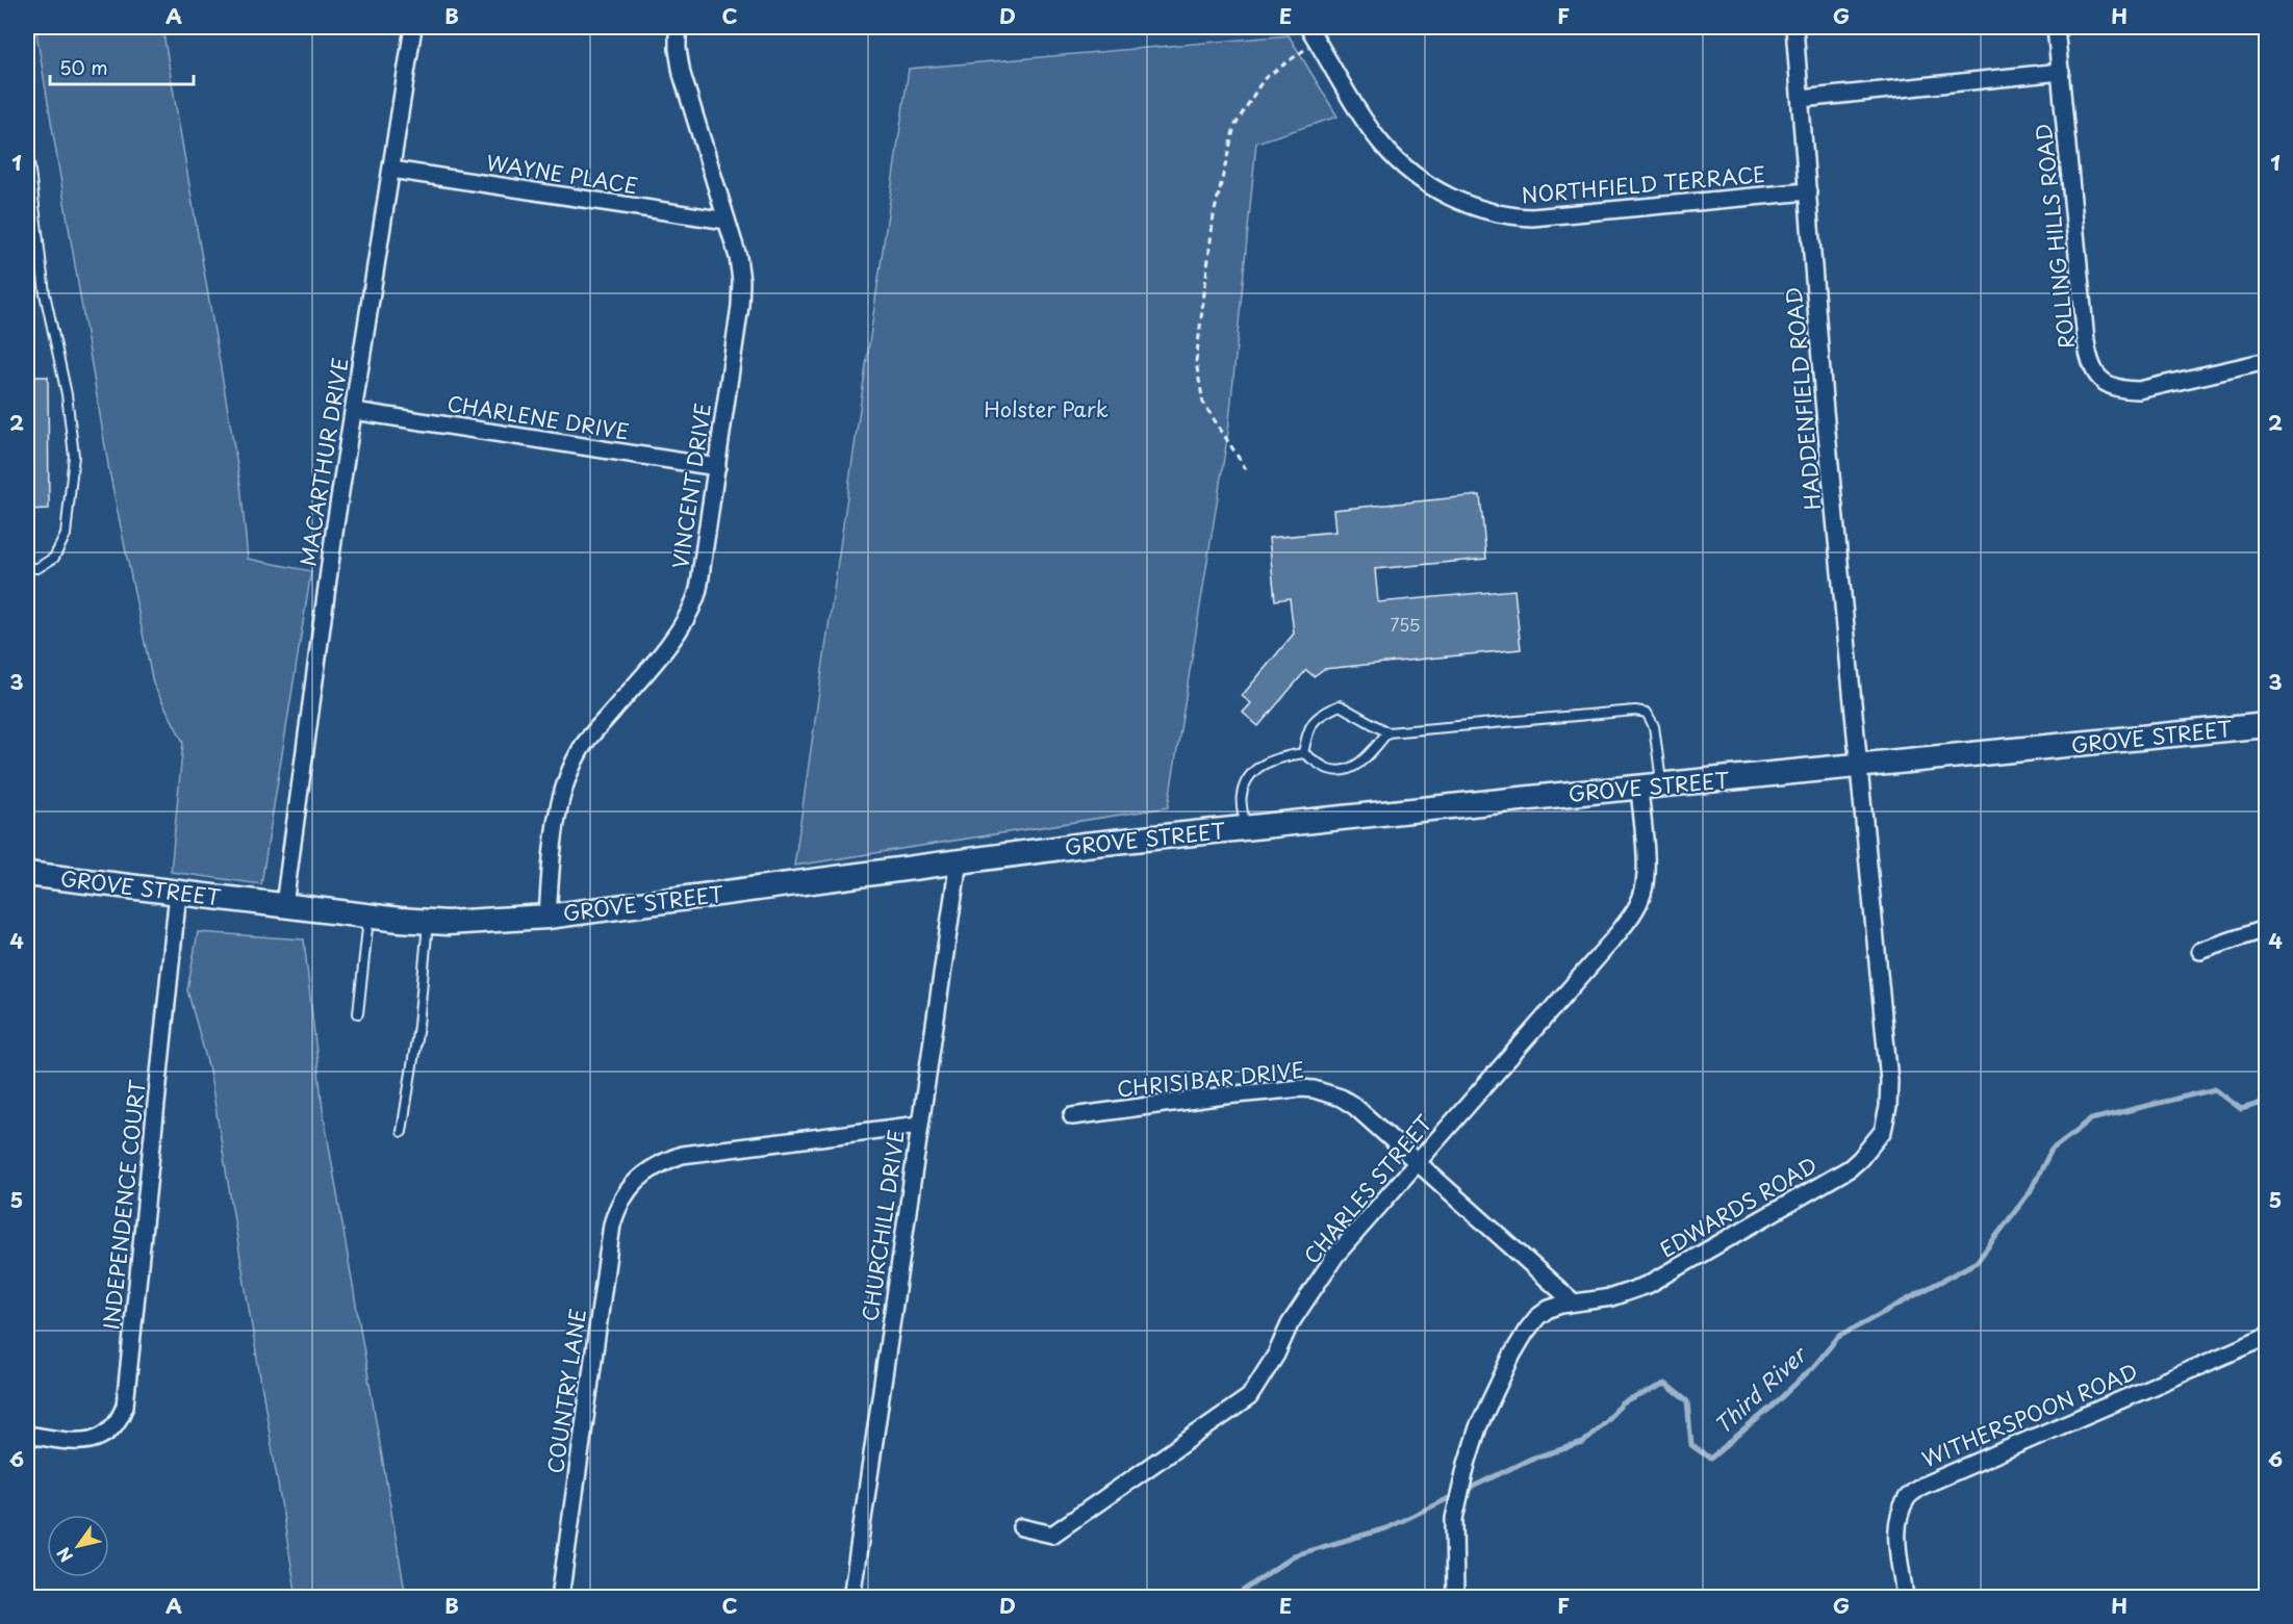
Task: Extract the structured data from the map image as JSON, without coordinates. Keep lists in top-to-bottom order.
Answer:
{
  "streets": {
    "street": [
      "WAYNE PLACE",
      "NORTHFIELD TERRACE",
      "ROLLING HILLS ROAD",
      "HADDENFIELD ROAD",
      "CHARLENE DRIVE",
      "MACARTHUR DRIVE",
      "VINCENT DRIVE",
      "GROVE STREET",
      "CHRISIBAR DRIVE",
      "CHARLES STREET",
      "INDEPENDENCE COURT",
      "EDWARDS ROAD",
      "CHURCHILL DRIVE",
      "COUNTRY LANE",
      "WITHERSPOON ROAD"
    ]
  },
  "crossings": [
    ["WAYNE PLACE", "MACARTHUR DRIVE"],
    ["WAYNE PLACE", "VINCENT DRIVE"],
    ["NORTHFIELD TERRACE", "HADDENFIELD ROAD"],
    ["HADDENFIELD ROAD", "GROVE STREET"],
    ["HADDENFIELD ROAD", "EDWARDS ROAD"],
    ["CHARLENE DRIVE", "MACARTHUR DRIVE"],
    ["CHARLENE DRIVE", "VINCENT DRIVE"],
    ["MACARTHUR DRIVE", "GROVE STREET"],
    ["VINCENT DRIVE", "GROVE STREET"],
    ["GROVE STREET", "CHARLES STREET"],
    ["GROVE STREET", "INDEPENDENCE COURT"],
    ["GROVE STREET", "EDWARDS ROAD"],
    ["GROVE STREET", "CHURCHILL DRIVE"],
    ["CHRISIBAR DRIVE", "CHARLES STREET"],
    ["CHRISIBAR DRIVE", "EDWARDS ROAD"],
    ["CHURCHILL DRIVE", "COUNTRY LANE"]
  ],
  "water": ["Third River"],
  "parks": ["Holster Park"],
  "house_numbers": ["755"],
  "scale_bar": "50 m",
  "north": "bottom left",
  "grid": {
    "columns": [
      "A",
      "B",
      "C",
      "D",
      "E",
      "F",
      "G",
      "H"
    ],
    "rows": [
      "1",
      "2",
      "3",
      "4",
      "5",
      "6"
    ]
  }
}
